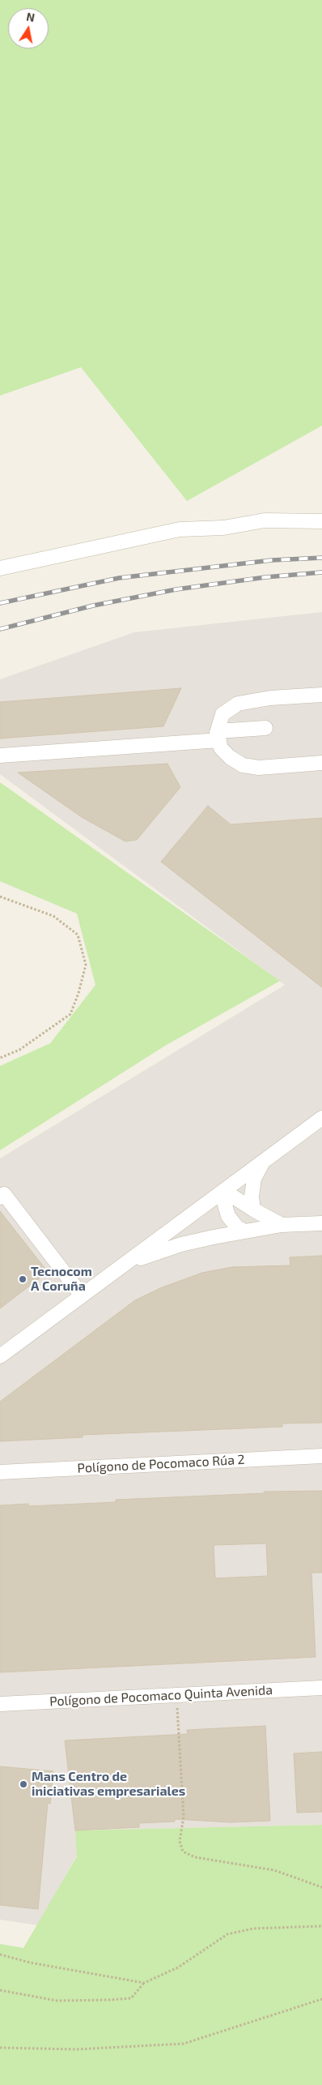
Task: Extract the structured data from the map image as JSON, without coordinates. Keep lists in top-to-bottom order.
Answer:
{
  "streets": {
    "street": ["Polígono de Pocomaco Rúa 2", "Polígono de Pocomaco Quinta Avenida"]
  },
  "places": ["Tecnocom A Coruña", "Mans Centro de iniciativas empresariales"],
  "north": "top"
}
